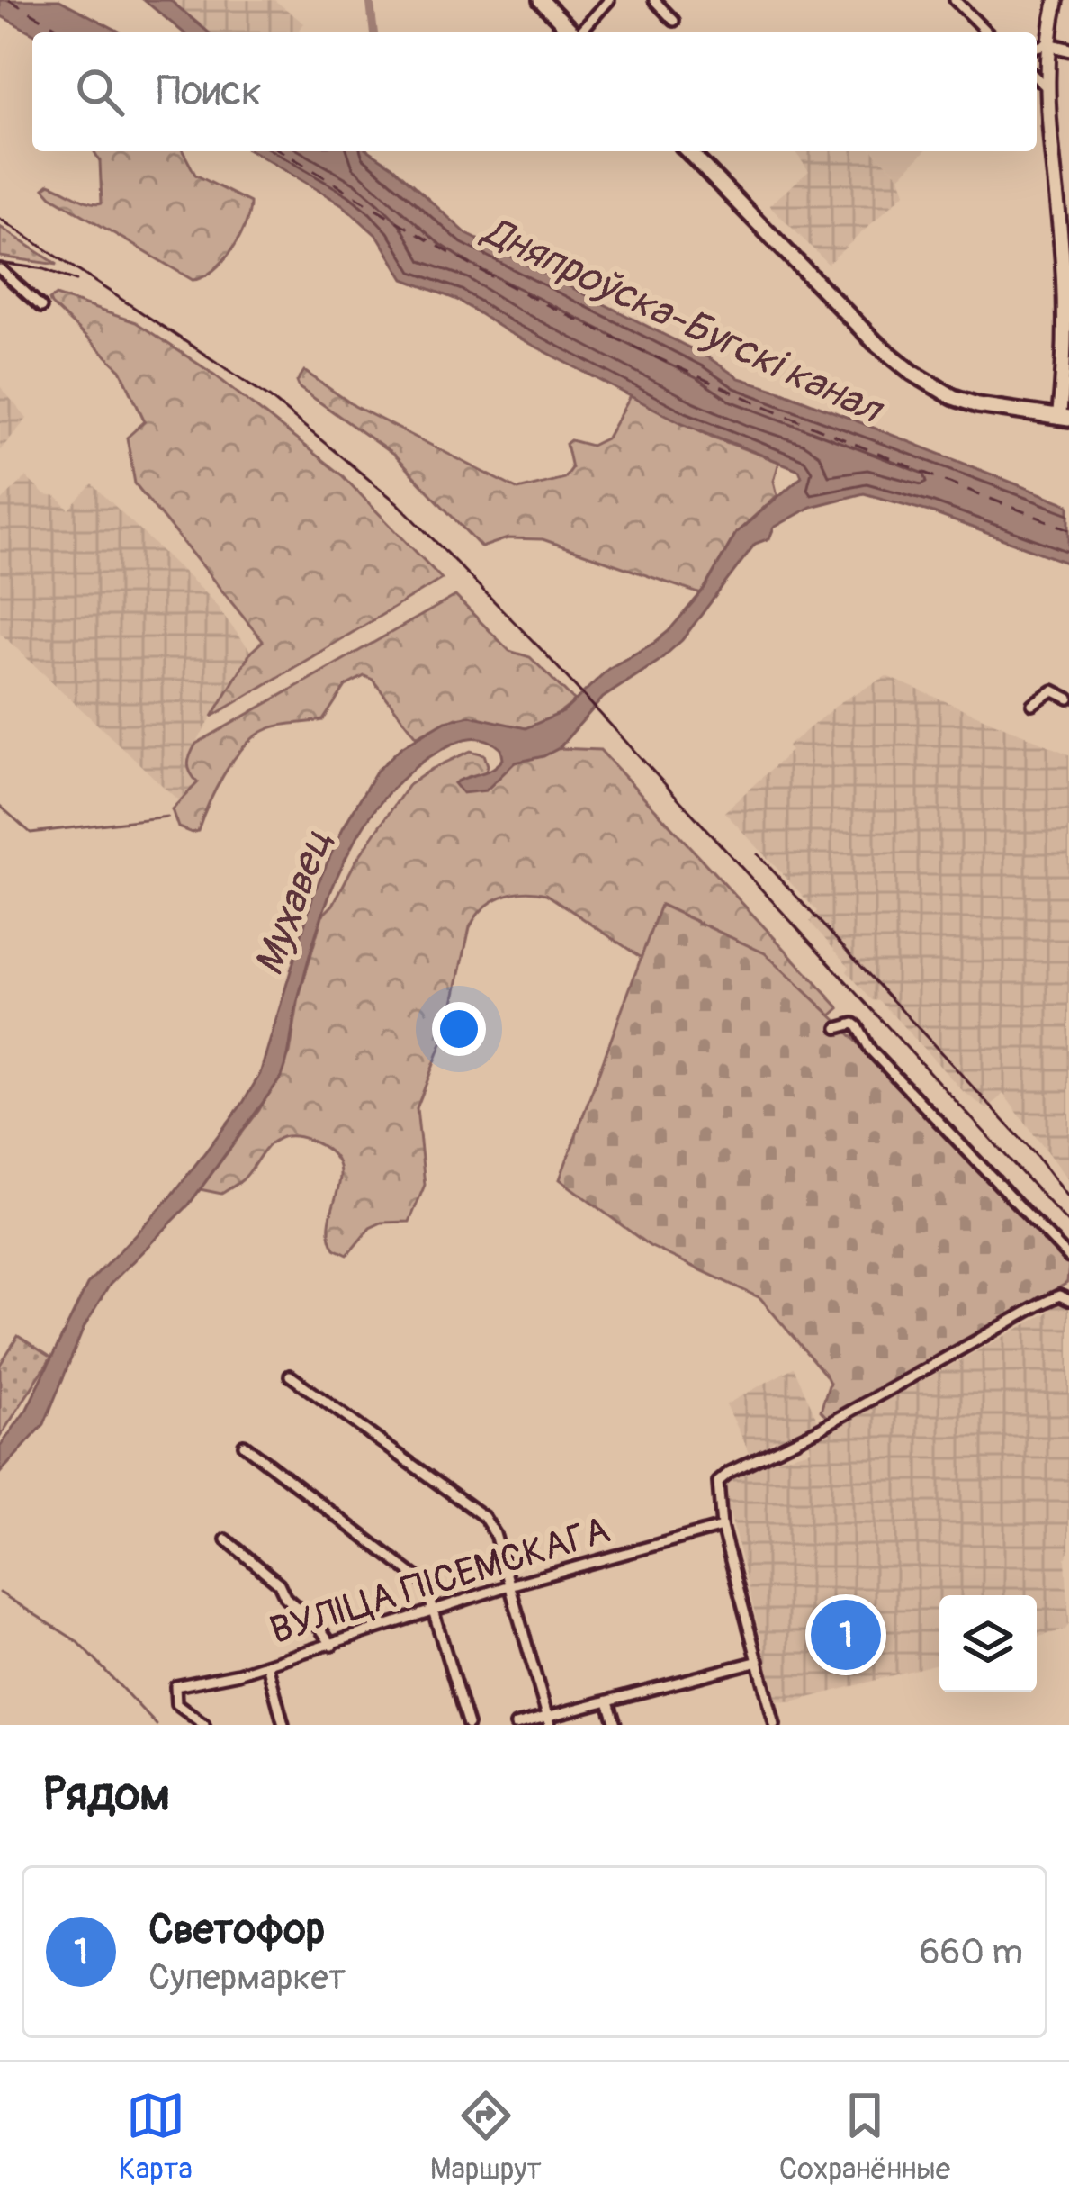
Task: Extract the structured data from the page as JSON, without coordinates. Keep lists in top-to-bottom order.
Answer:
{
  "streets": {
    "street": ["ВУЛІЦА ПІСЕМСКАГА"]
  },
  "water": ["Дняпроўска-Бугскі канал", "Мухавец"],
  "page": {
    "search": "Поиск",
    "pins": "1",
    "heading": "Рядом",
    "list": [
      {
        "mark": "1",
        "name": "Светофор",
        "note": "Супермаркет",
        "value": "660 m"
      }
    ],
    "nav": ["Карта", "Маршрут", "Сохранённые"]
  }
}
